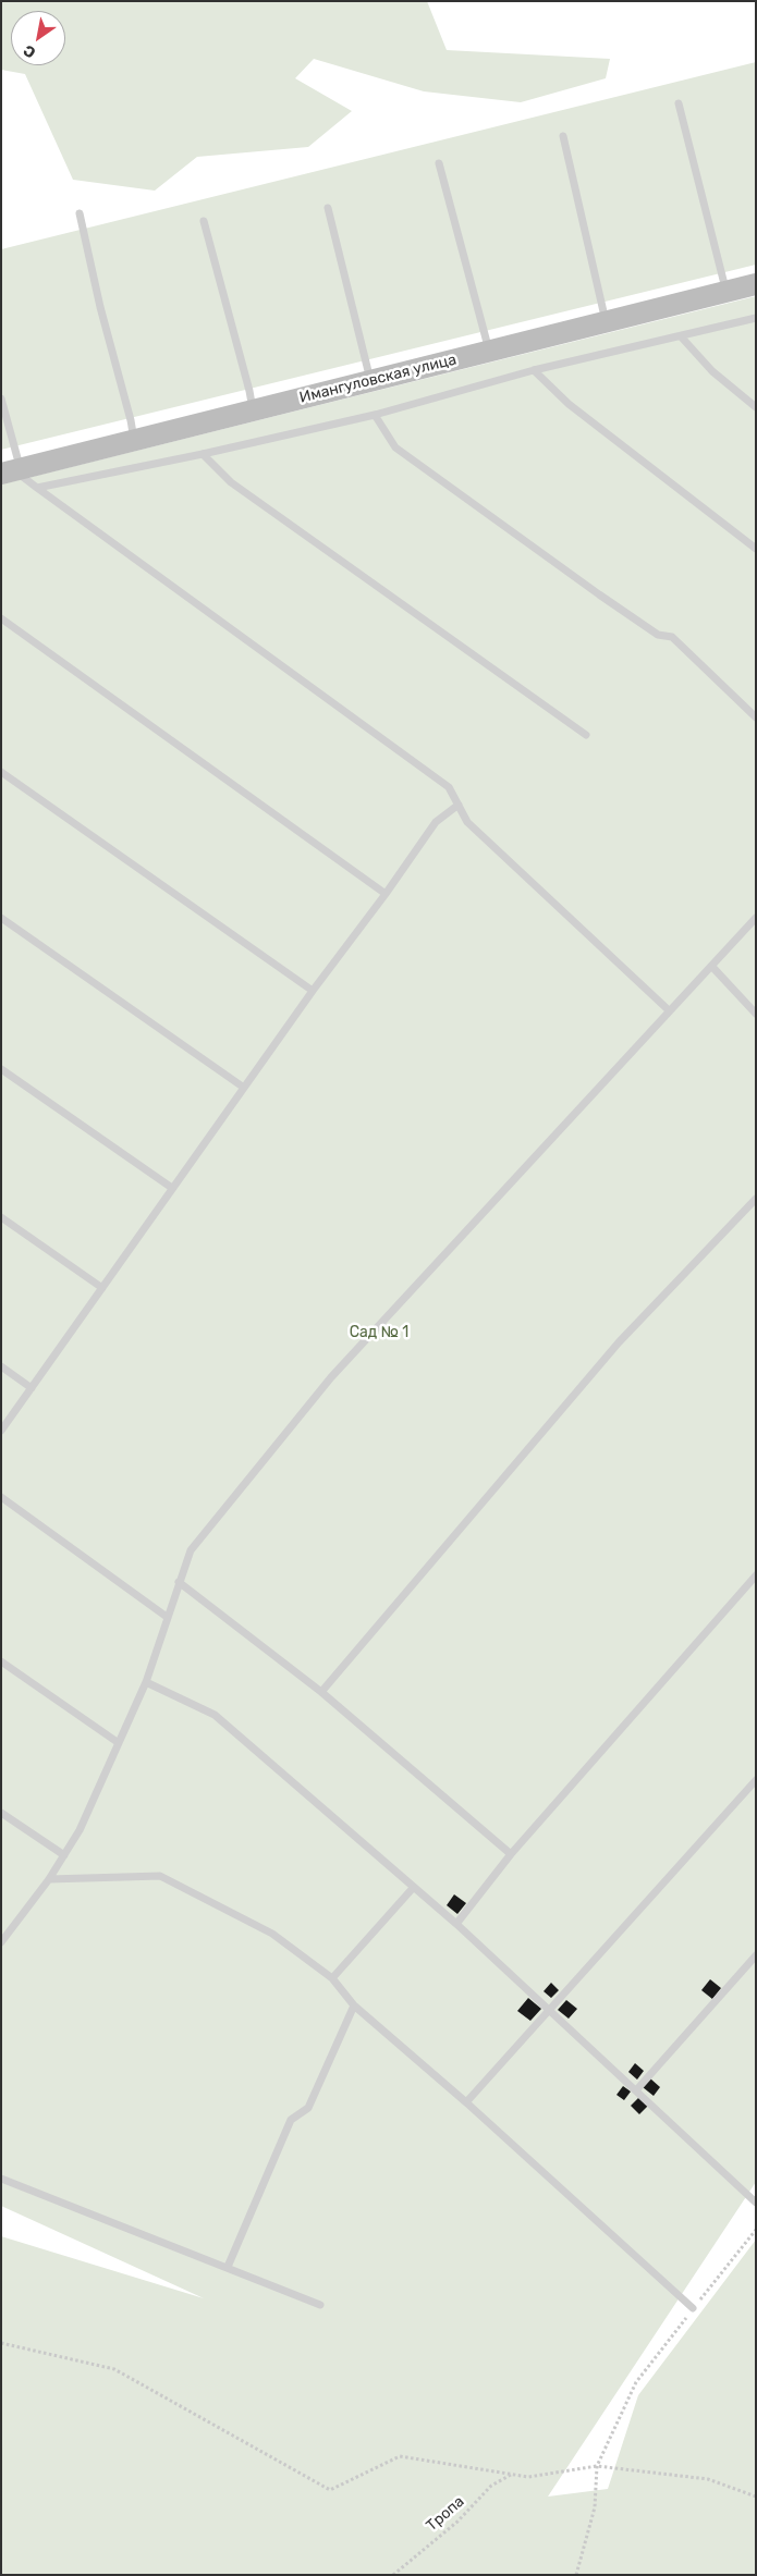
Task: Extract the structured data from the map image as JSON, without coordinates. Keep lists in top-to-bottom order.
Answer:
{
  "streets": {
    "street": ["Имангуловская улица"],
    "path": ["Тропа"]
  },
  "parks": ["Сад № 1"],
  "north": "bottom left"
}
